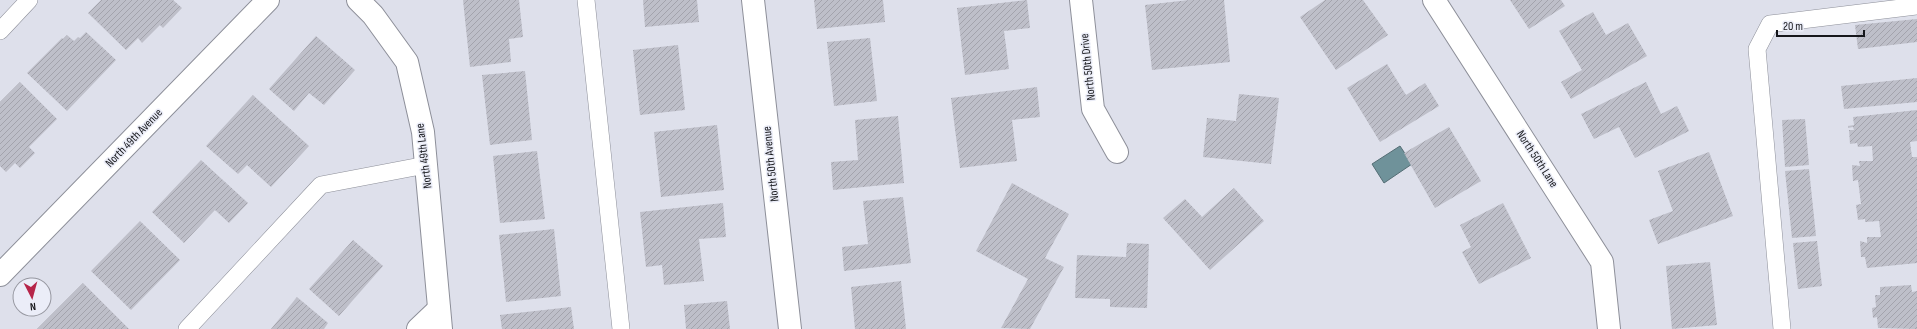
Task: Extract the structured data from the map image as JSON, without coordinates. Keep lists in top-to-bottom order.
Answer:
{
  "streets": {
    "street": [
      "North 50th Drive",
      "North 49th Avenue",
      "North 49th Lane",
      "North 50th Lane",
      "North 50th Avenue"
    ]
  },
  "scale_bar": "20 m",
  "north": "bottom"
}
